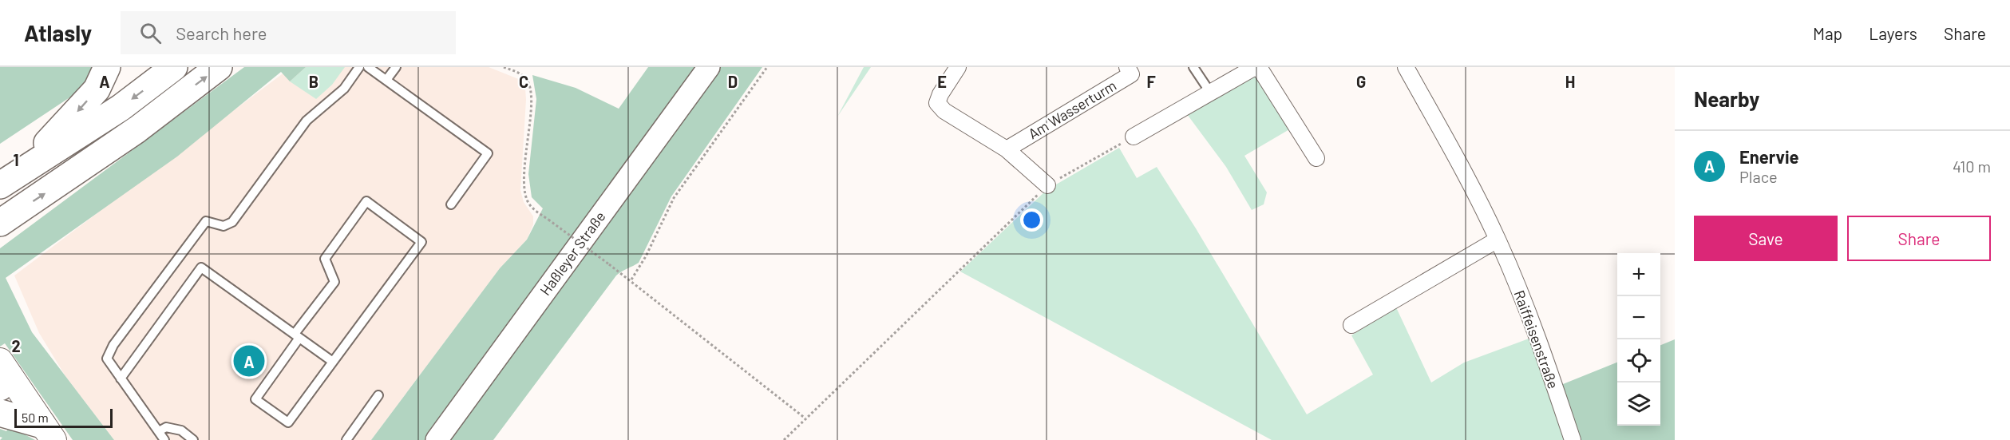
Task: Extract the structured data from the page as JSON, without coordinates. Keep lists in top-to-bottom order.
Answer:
{
  "streets": {
    "main road": ["Haßleyer Straße"],
    "street": ["Am Wasserturm", "Raiffeisenstraße"]
  },
  "scale_bar": "50 m",
  "page": {
    "header": "Atlasly",
    "search": "Search here",
    "nav": ["Map", "Layers", "Share"],
    "heading": "Nearby",
    "list": [
      {
        "mark": "A",
        "name": "Enervie",
        "note": "Place",
        "value": "410 m"
      }
    ],
    "buttons": ["Save", "Share"],
    "map_buttons": ["+", "−"],
    "pins": "A",
    "scale": "50 m"
  },
  "grid": {
    "columns": [
      "A",
      "B",
      "C",
      "D",
      "E",
      "F",
      "G",
      "H"
    ],
    "rows": ["1", "2"]
  }
}
